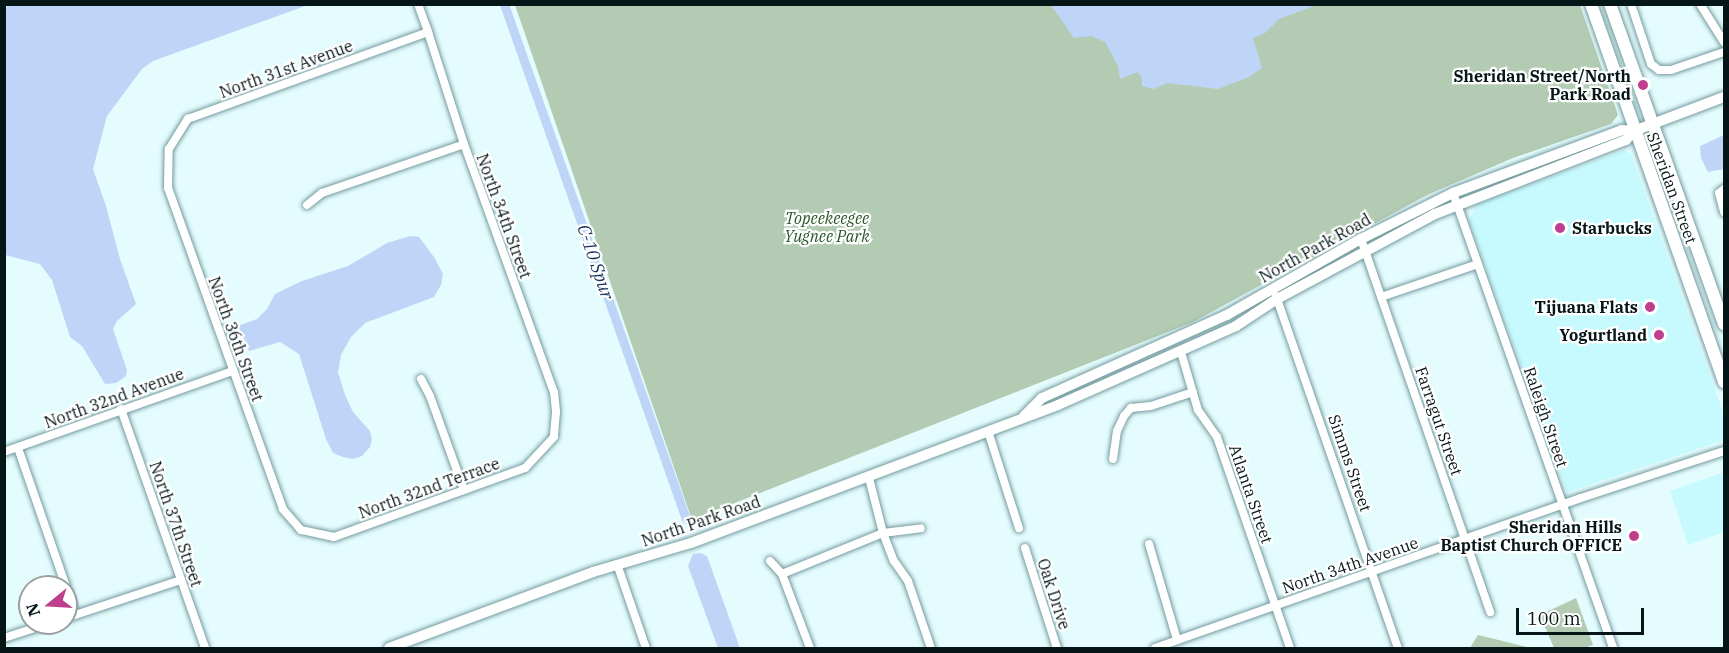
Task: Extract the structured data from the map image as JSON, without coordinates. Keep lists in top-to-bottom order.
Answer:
{
  "streets": {
    "main road": ["Sheridan Street"],
    "street": [
      "North 31st Avenue",
      "North 34th Street",
      "North Park Road",
      "North 36th Street",
      "North 32nd Avenue",
      "Raleigh Street",
      "Farragut Street",
      "Simms Street",
      "North 32nd Terrace",
      "Atlanta Street",
      "North 37th Street",
      "North 34th Avenue",
      "Oak Drive"
    ]
  },
  "crossings": [
    ["North 31st Avenue", "North 34th Street"],
    ["North 31st Avenue", "North 36th Street"],
    ["Sheridan Street", "North Park Road"],
    ["North 34th Street", "North 32nd Terrace"],
    ["North Park Road", "Raleigh Street"],
    ["North Park Road", "Farragut Street"],
    ["North Park Road", "Simms Street"],
    ["North Park Road", "Atlanta Street"],
    ["North 36th Street", "North 32nd Avenue"],
    ["North 36th Street", "North 32nd Terrace"],
    ["North 32nd Avenue", "North 37th Street"],
    ["Raleigh Street", "North 34th Avenue"],
    ["Farragut Street", "North 34th Avenue"],
    ["Simms Street", "North 34th Avenue"],
    ["Atlanta Street", "North 34th Avenue"]
  ],
  "water": ["C-10 Spur"],
  "parks": ["Topeekeegee Yugnee Park"],
  "places": [
    "Sheridan Street/North Park Road",
    "Starbucks",
    "Tijuana Flats",
    "Yogurtland",
    "Sheridan Hills Baptist Church OFFICE"
  ],
  "scale_bar": "100 m",
  "north": "left"
}
